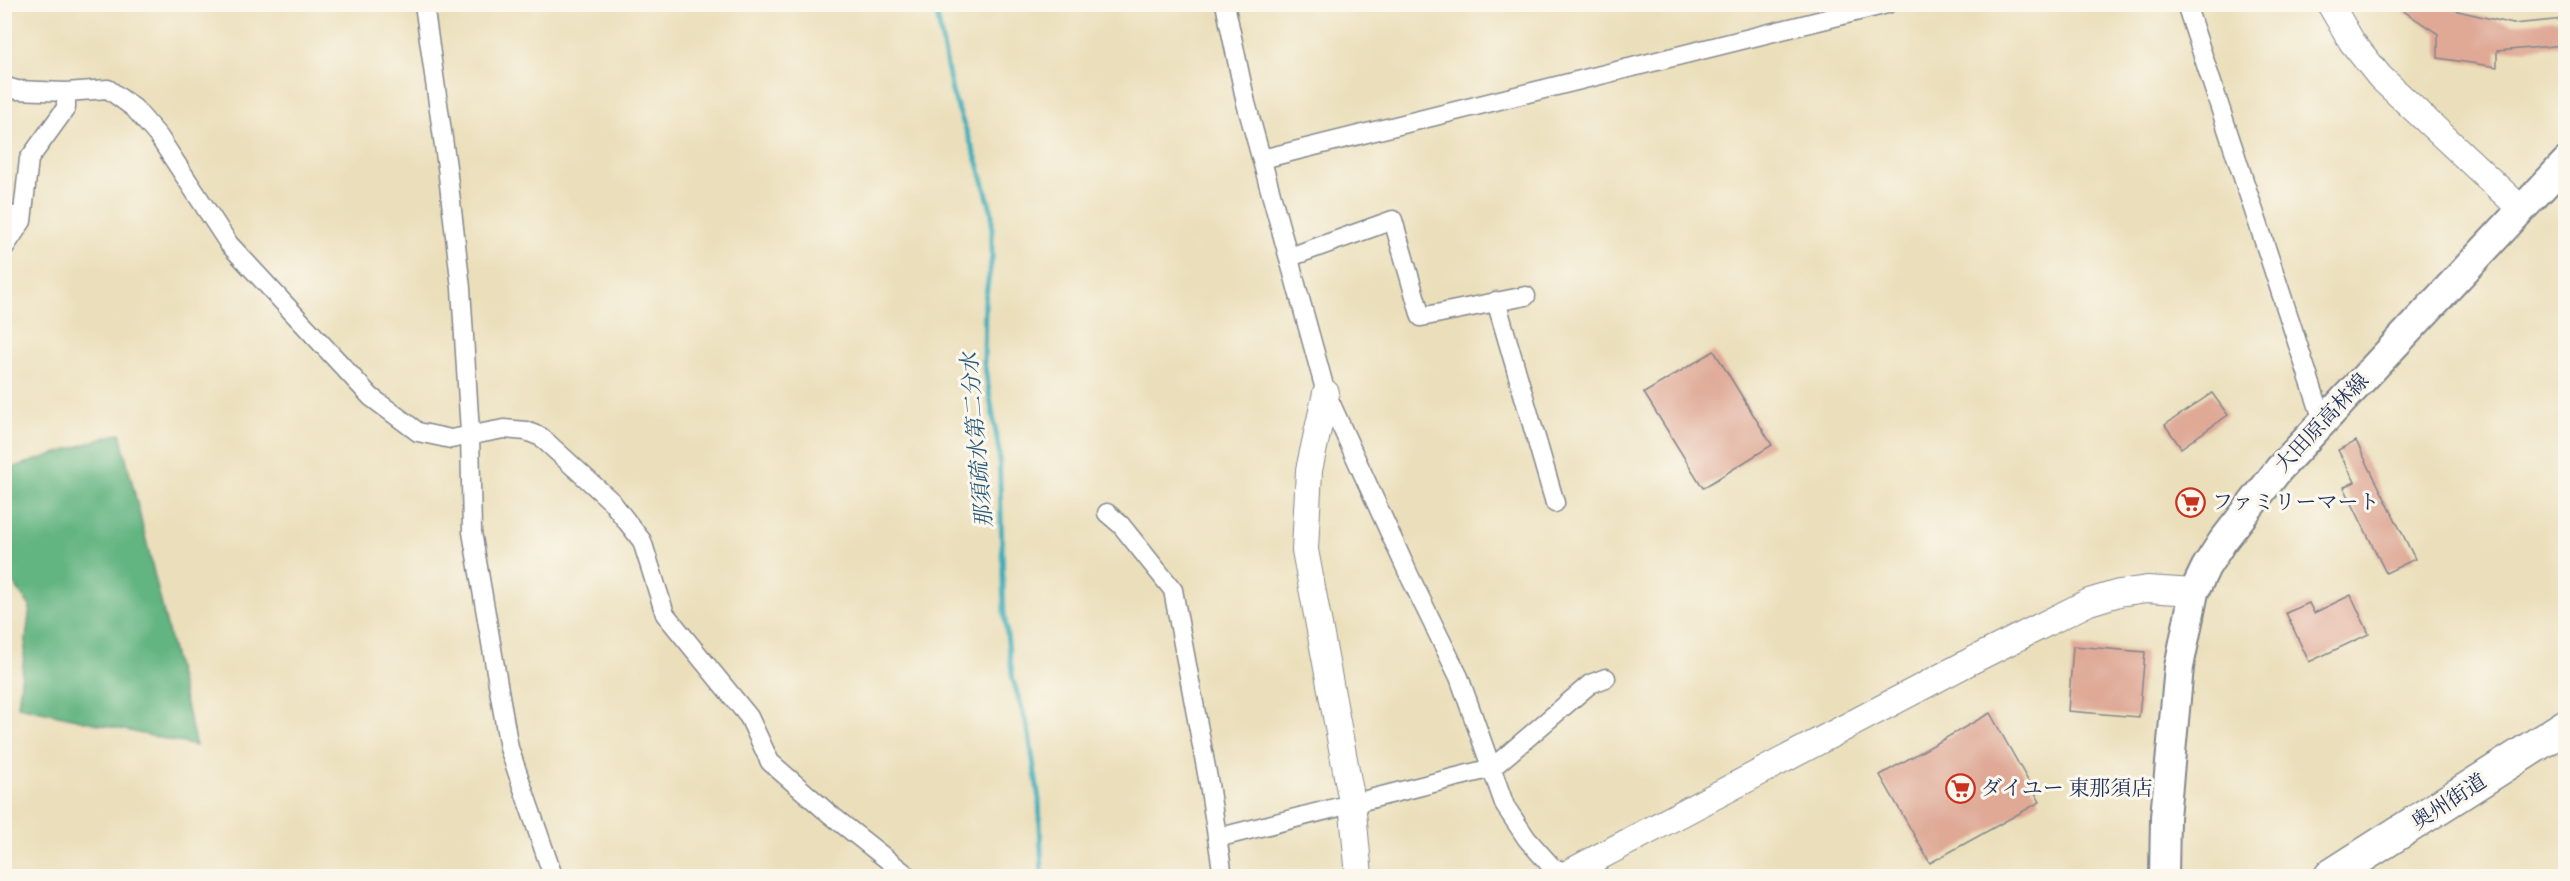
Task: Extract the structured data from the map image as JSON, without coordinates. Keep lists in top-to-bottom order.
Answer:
{
  "streets": {
    "highway": ["奥州街道"],
    "main road": ["大田原高林線"]
  },
  "water": ["那須疏水第二分水"],
  "places": {
    "supermarket": ["ファミリーマート", "ダイユー 東那須店"]
  }
}
